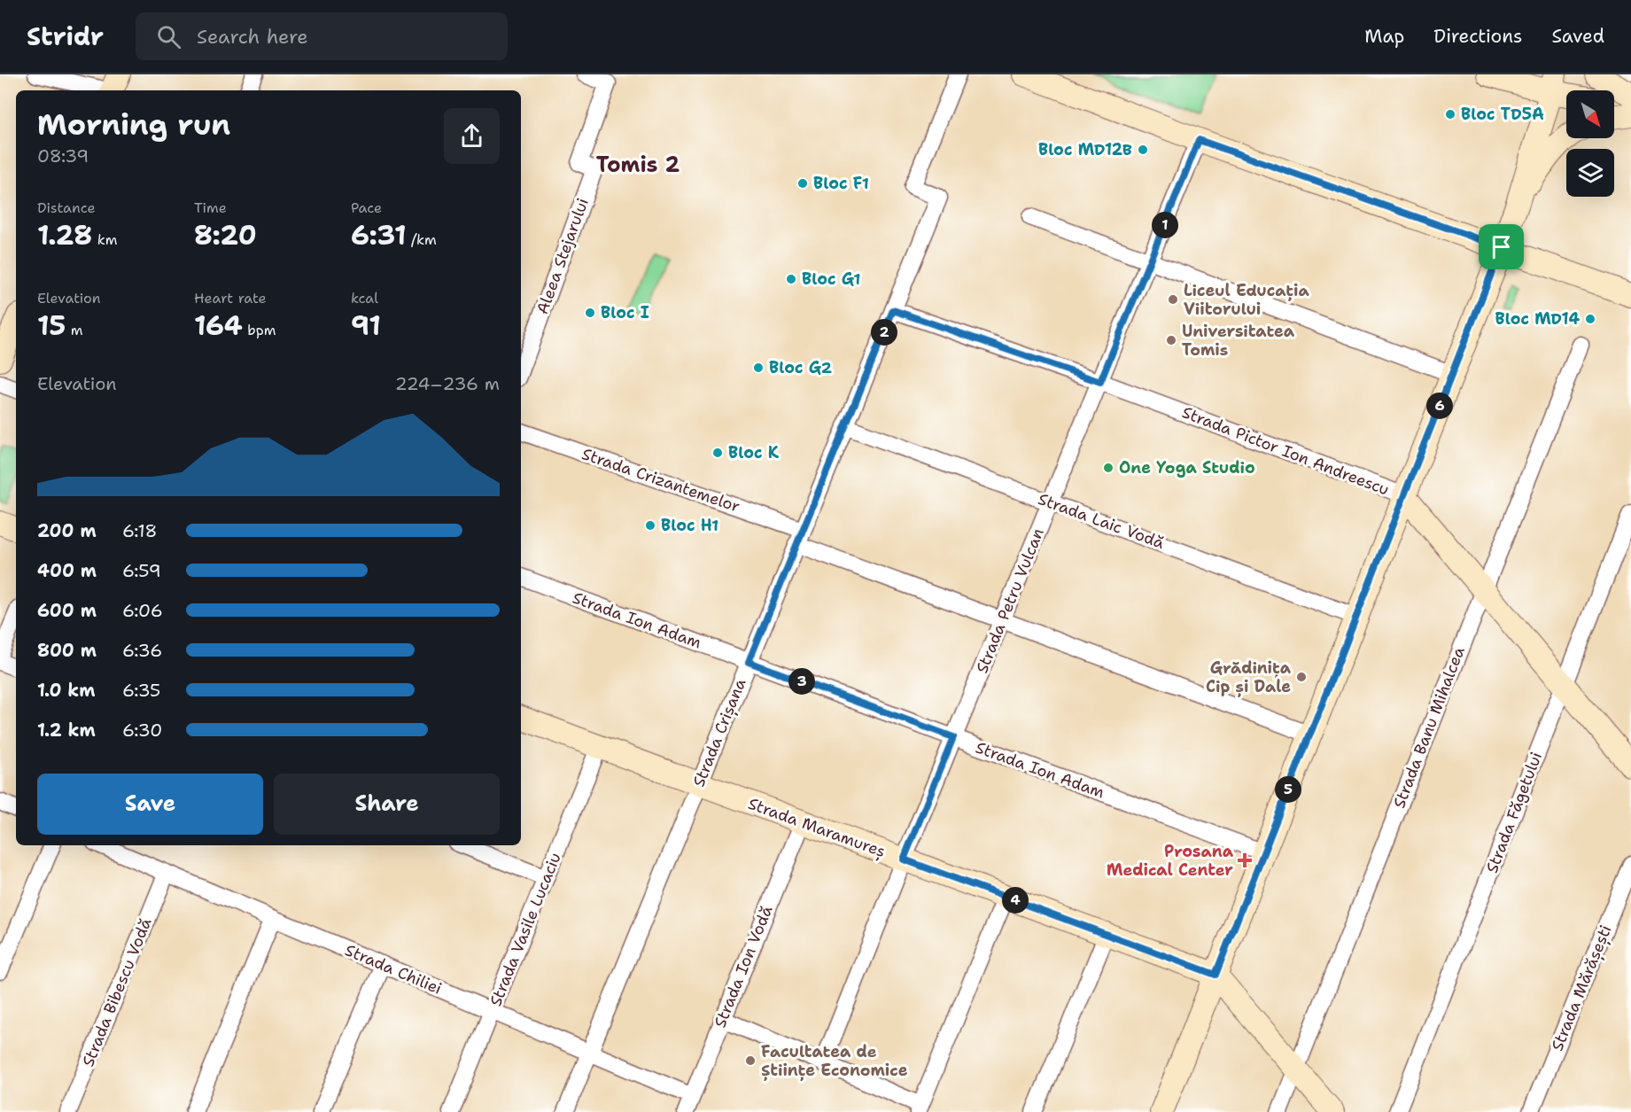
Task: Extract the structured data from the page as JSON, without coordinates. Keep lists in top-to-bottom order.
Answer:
{
  "streets": {
    "street": [
      "Aleea Stejarului",
      "Strada Pictor Ion Andreescu",
      "Strada Crizantemelor",
      "Strada Laic Vodă",
      "Strada Petru Vulcan",
      "Strada Ion Adam",
      "Strada Banu Mihalcea",
      "Strada Crișana",
      "Strada Făgetului",
      "Strada Maramureș",
      "Strada Vasile Lucaciu",
      "Strada Ion Vodă",
      "Strada Chiliei",
      "Strada Mărășești",
      "Strada Bibescu Vodă"
    ]
  },
  "crossings": [
    ["Strada Pictor Ion Andreescu", "Strada Petru Vulcan"],
    ["Strada Pictor Ion Andreescu", "Strada Banu Mihalcea"],
    ["Strada Pictor Ion Andreescu", "Strada Crișana"],
    ["Strada Pictor Ion Andreescu", "Strada Făgetului"],
    ["Strada Crizantemelor", "Strada Petru Vulcan"],
    ["Strada Crizantemelor", "Strada Crișana"],
    ["Strada Laic Vodă", "Strada Petru Vulcan"],
    ["Strada Laic Vodă", "Strada Crișana"],
    ["Strada Petru Vulcan", "Strada Ion Adam"],
    ["Strada Petru Vulcan", "Strada Maramureș"],
    ["Strada Ion Adam", "Strada Crișana"],
    ["Strada Banu Mihalcea", "Strada Maramureș"],
    ["Strada Crișana", "Strada Maramureș"],
    ["Strada Crișana", "Strada Chiliei"],
    ["Strada Maramureș", "Strada Vasile Lucaciu"],
    ["Strada Maramureș", "Strada Ion Vodă"],
    ["Strada Vasile Lucaciu", "Strada Chiliei"],
    ["Strada Ion Vodă", "Strada Chiliei"],
    ["Strada Chiliei", "Strada Bibescu Vodă"]
  ],
  "districts": ["Tomis 2"],
  "places": {
    "other": [
      "Bloc TD5A",
      "Bloc MD12B",
      "Bloc F1",
      "Bloc G1",
      "Liceul Educația Viitorului",
      "Bloc I",
      "Bloc MD14",
      "Universitatea Tomis",
      "Bloc G2",
      "Bloc K",
      "One Yoga Studio",
      "Bloc H1",
      "Grădinița Cip și Dale",
      "Facultatea de Științe Economice"
    ],
    "health": ["Prosana Medical Center"]
  },
  "north": "bottom right",
  "page": {
    "header": "Stridr",
    "search": "Search here",
    "nav": ["Map", "Directions", "Saved"],
    "heading": ["Morning run", "08:39"],
    "stats": [
      ["Distance", "1.28 km"],
      ["Time", "8:20"],
      ["Pace", "6:31 /km"],
      ["Elevation", "15 m"],
      ["Heart rate", "164 bpm"],
      ["kcal", "91"]
    ],
    "pins": [
      "1",
      "2",
      "6",
      "3",
      "5",
      "4"
    ],
    "chart": ["Elevation", "224–236 m"],
    "list": [
      {
        "name": "200 m",
        "note": "6:18"
      },
      {
        "name": "400 m",
        "note": "6:59"
      },
      {
        "name": "600 m",
        "note": "6:06"
      },
      {
        "name": "800 m",
        "note": "6:36"
      },
      {
        "name": "1.0 km",
        "note": "6:35"
      },
      {
        "name": "1.2 km",
        "note": "6:30"
      }
    ],
    "buttons": ["Save", "Share"]
  }
}
